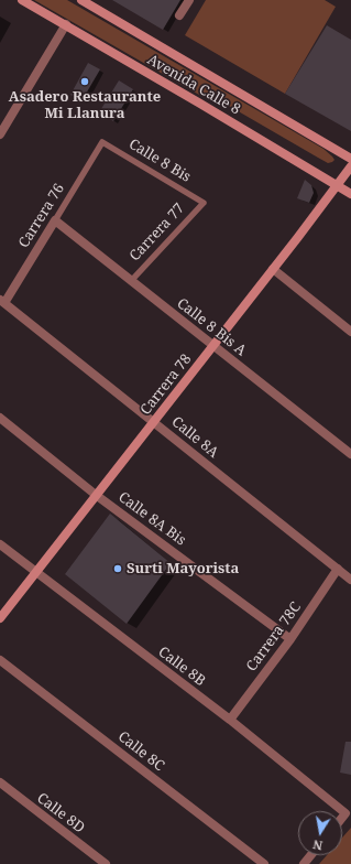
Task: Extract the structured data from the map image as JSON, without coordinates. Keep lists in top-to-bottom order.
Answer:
{
  "streets": {
    "street": [
      "Avenida Calle 8",
      "Carrera 76",
      "Calle 8 Bis A",
      "Carrera 78",
      "Calle 8A",
      "Calle 8A Bis",
      "Carrera 78C",
      "Calle 8B",
      "Calle 8C",
      "Calle 8D"
    ],
    "lane": ["Calle 8 Bis", "Carrera 77"]
  },
  "crossings": [
    ["Avenida Calle 8", "Carrera 78"],
    ["Calle 8 Bis", "Carrera 76"],
    ["Calle 8 Bis", "Carrera 77"],
    ["Carrera 76", "Calle 8 Bis A"],
    ["Carrera 76", "Calle 8A"],
    ["Carrera 77", "Calle 8 Bis A"],
    ["Calle 8 Bis A", "Carrera 78"],
    ["Carrera 78", "Calle 8A"],
    ["Carrera 78", "Calle 8A Bis"],
    ["Carrera 78", "Calle 8B"],
    ["Calle 8A", "Carrera 78C"],
    ["Calle 8A Bis", "Carrera 78C"],
    ["Carrera 78C", "Calle 8B"]
  ],
  "places": ["Asadero Restaurante Mi Llanura", "Surti Mayorista"],
  "north": "bottom"
}
